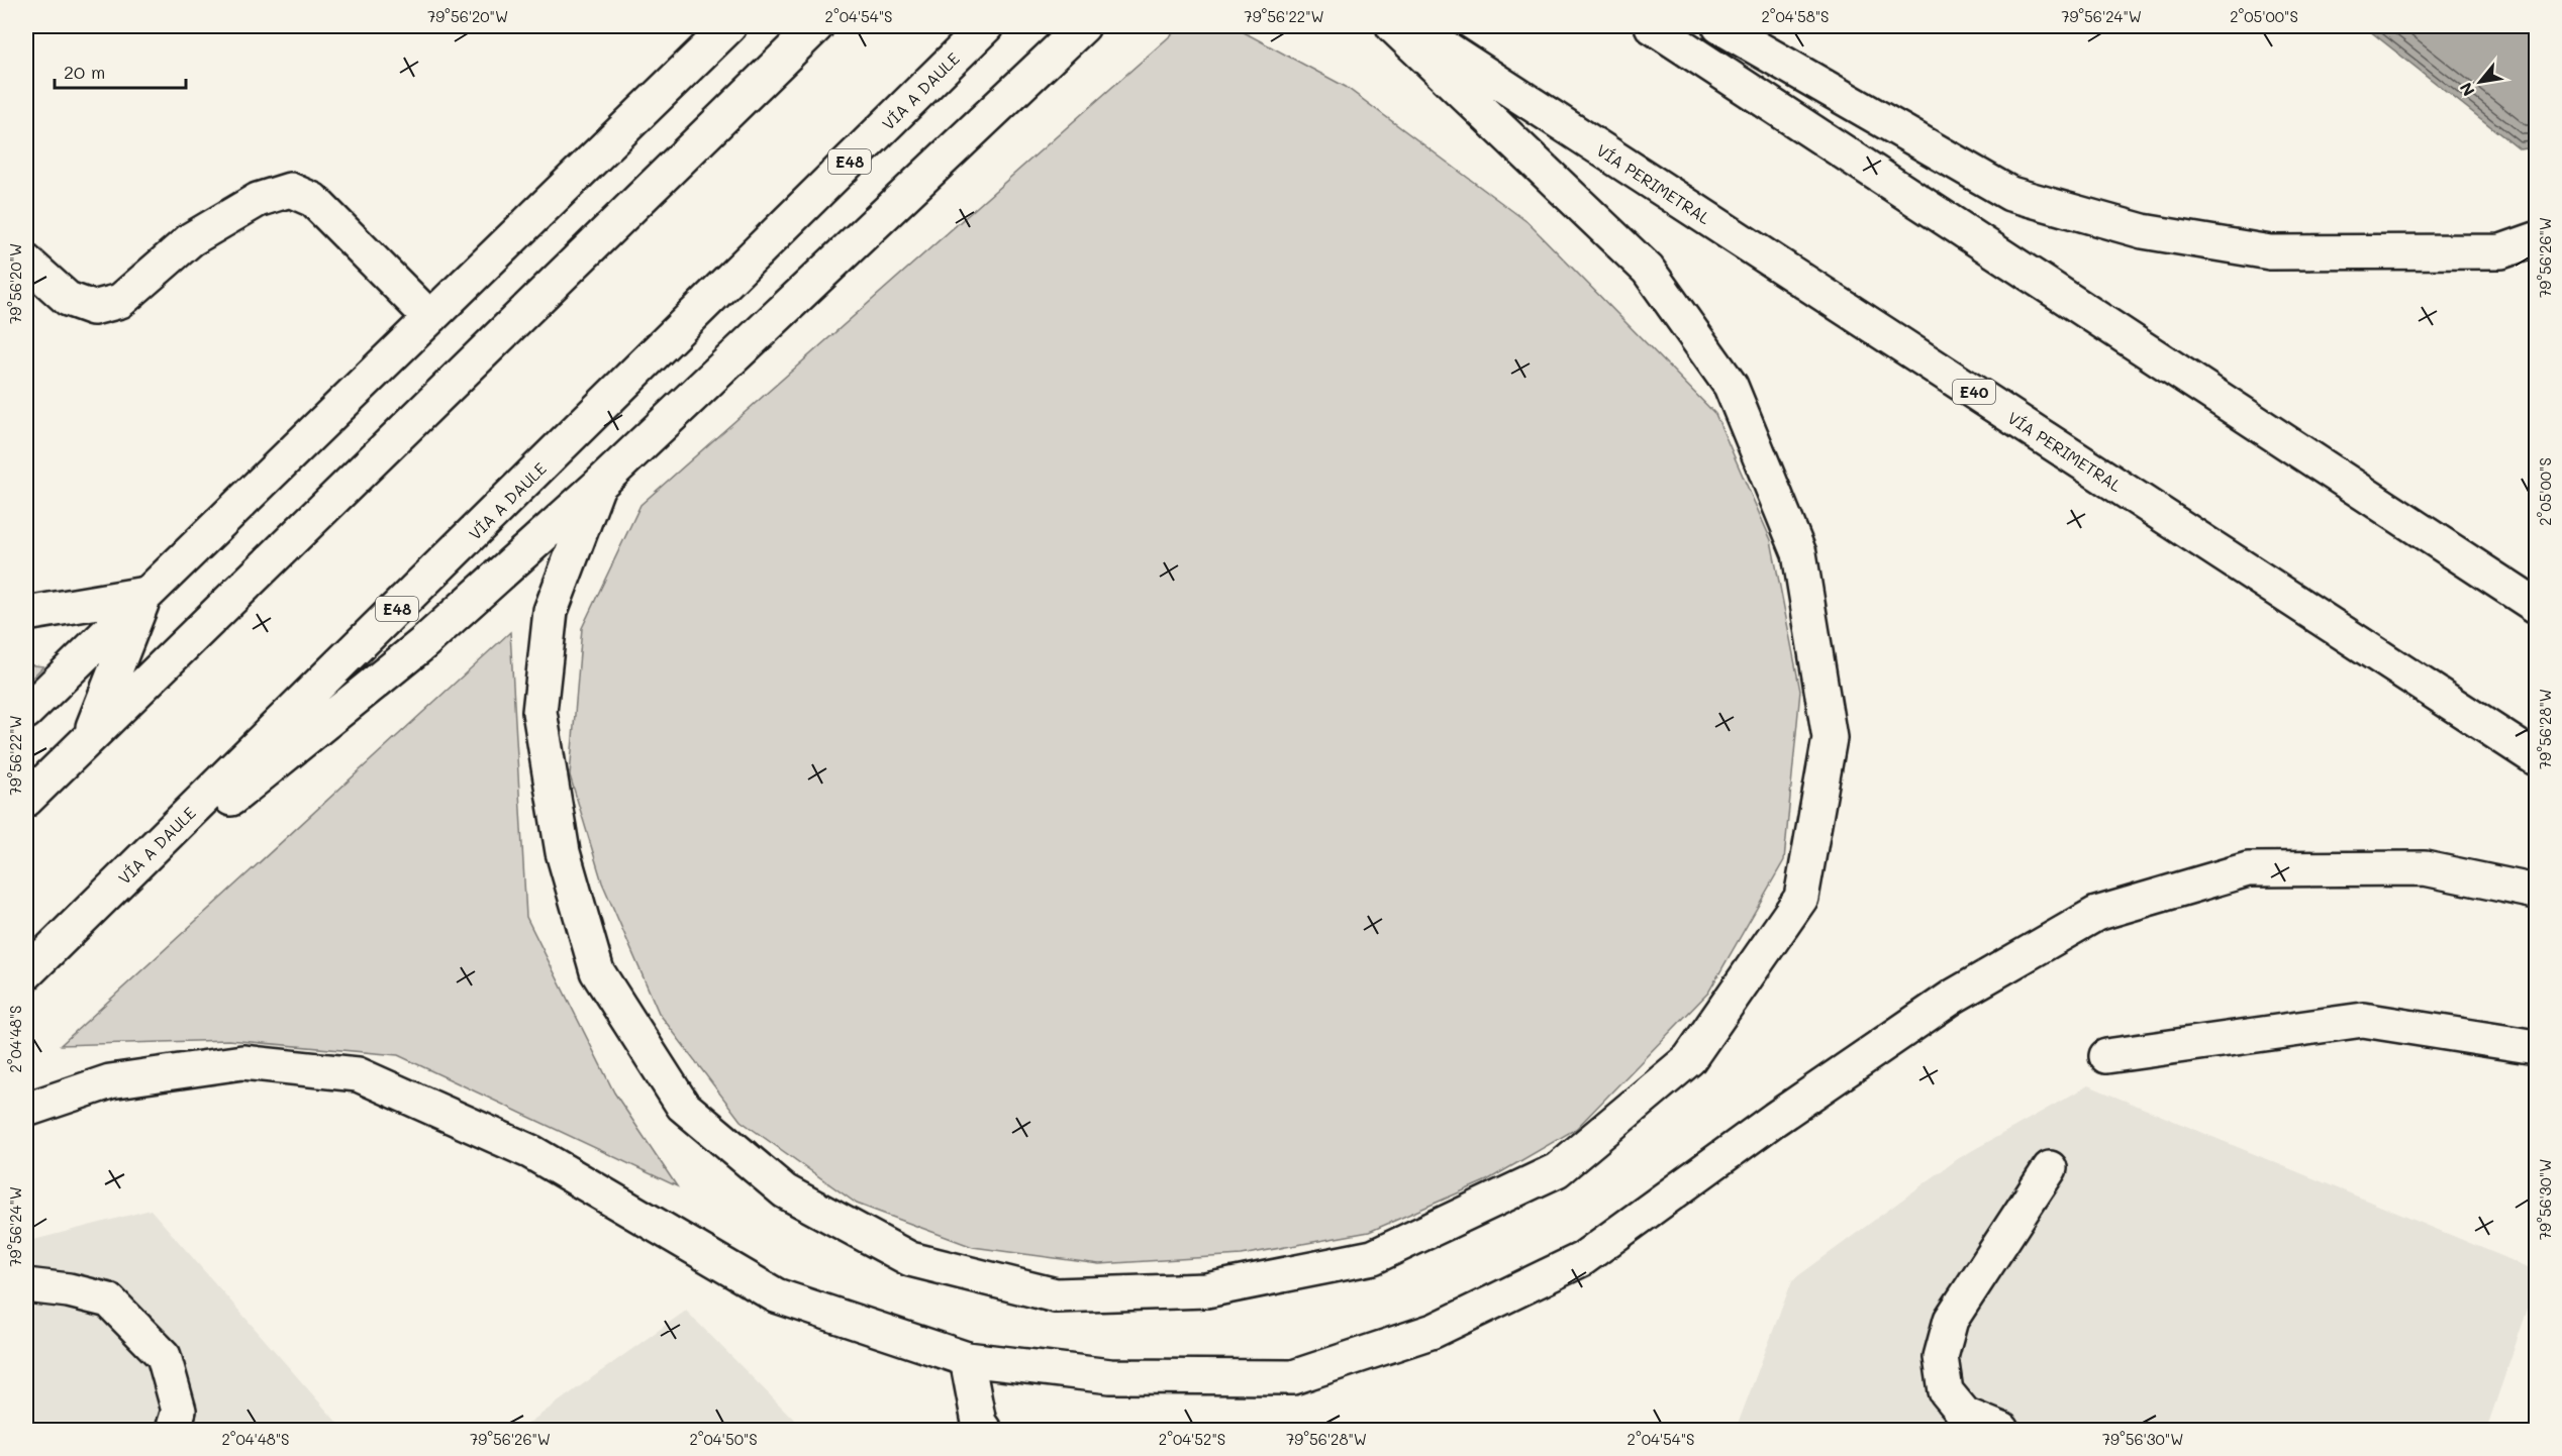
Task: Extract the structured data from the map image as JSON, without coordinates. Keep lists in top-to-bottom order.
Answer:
{
  "streets": {
    "main road": [
      "VÍA A DAULE",
      "E48",
      "VÍA PERIMETRAL",
      "E40"
    ]
  },
  "scale_bar": "20 m",
  "north": "bottom left",
  "coordinates": [
    "79°56'20\"W",
    "2°04'54\"S",
    "79°56'22\"W",
    "2°04'58\"S",
    "79°56'24\"W",
    "2°05'00\"S",
    "79°56'26\"W",
    "79°56'28\"W",
    "2°04'48\"S",
    "79°56'30\"W",
    "2°04'50\"S",
    "2°04'52\"S"
  ]
}
